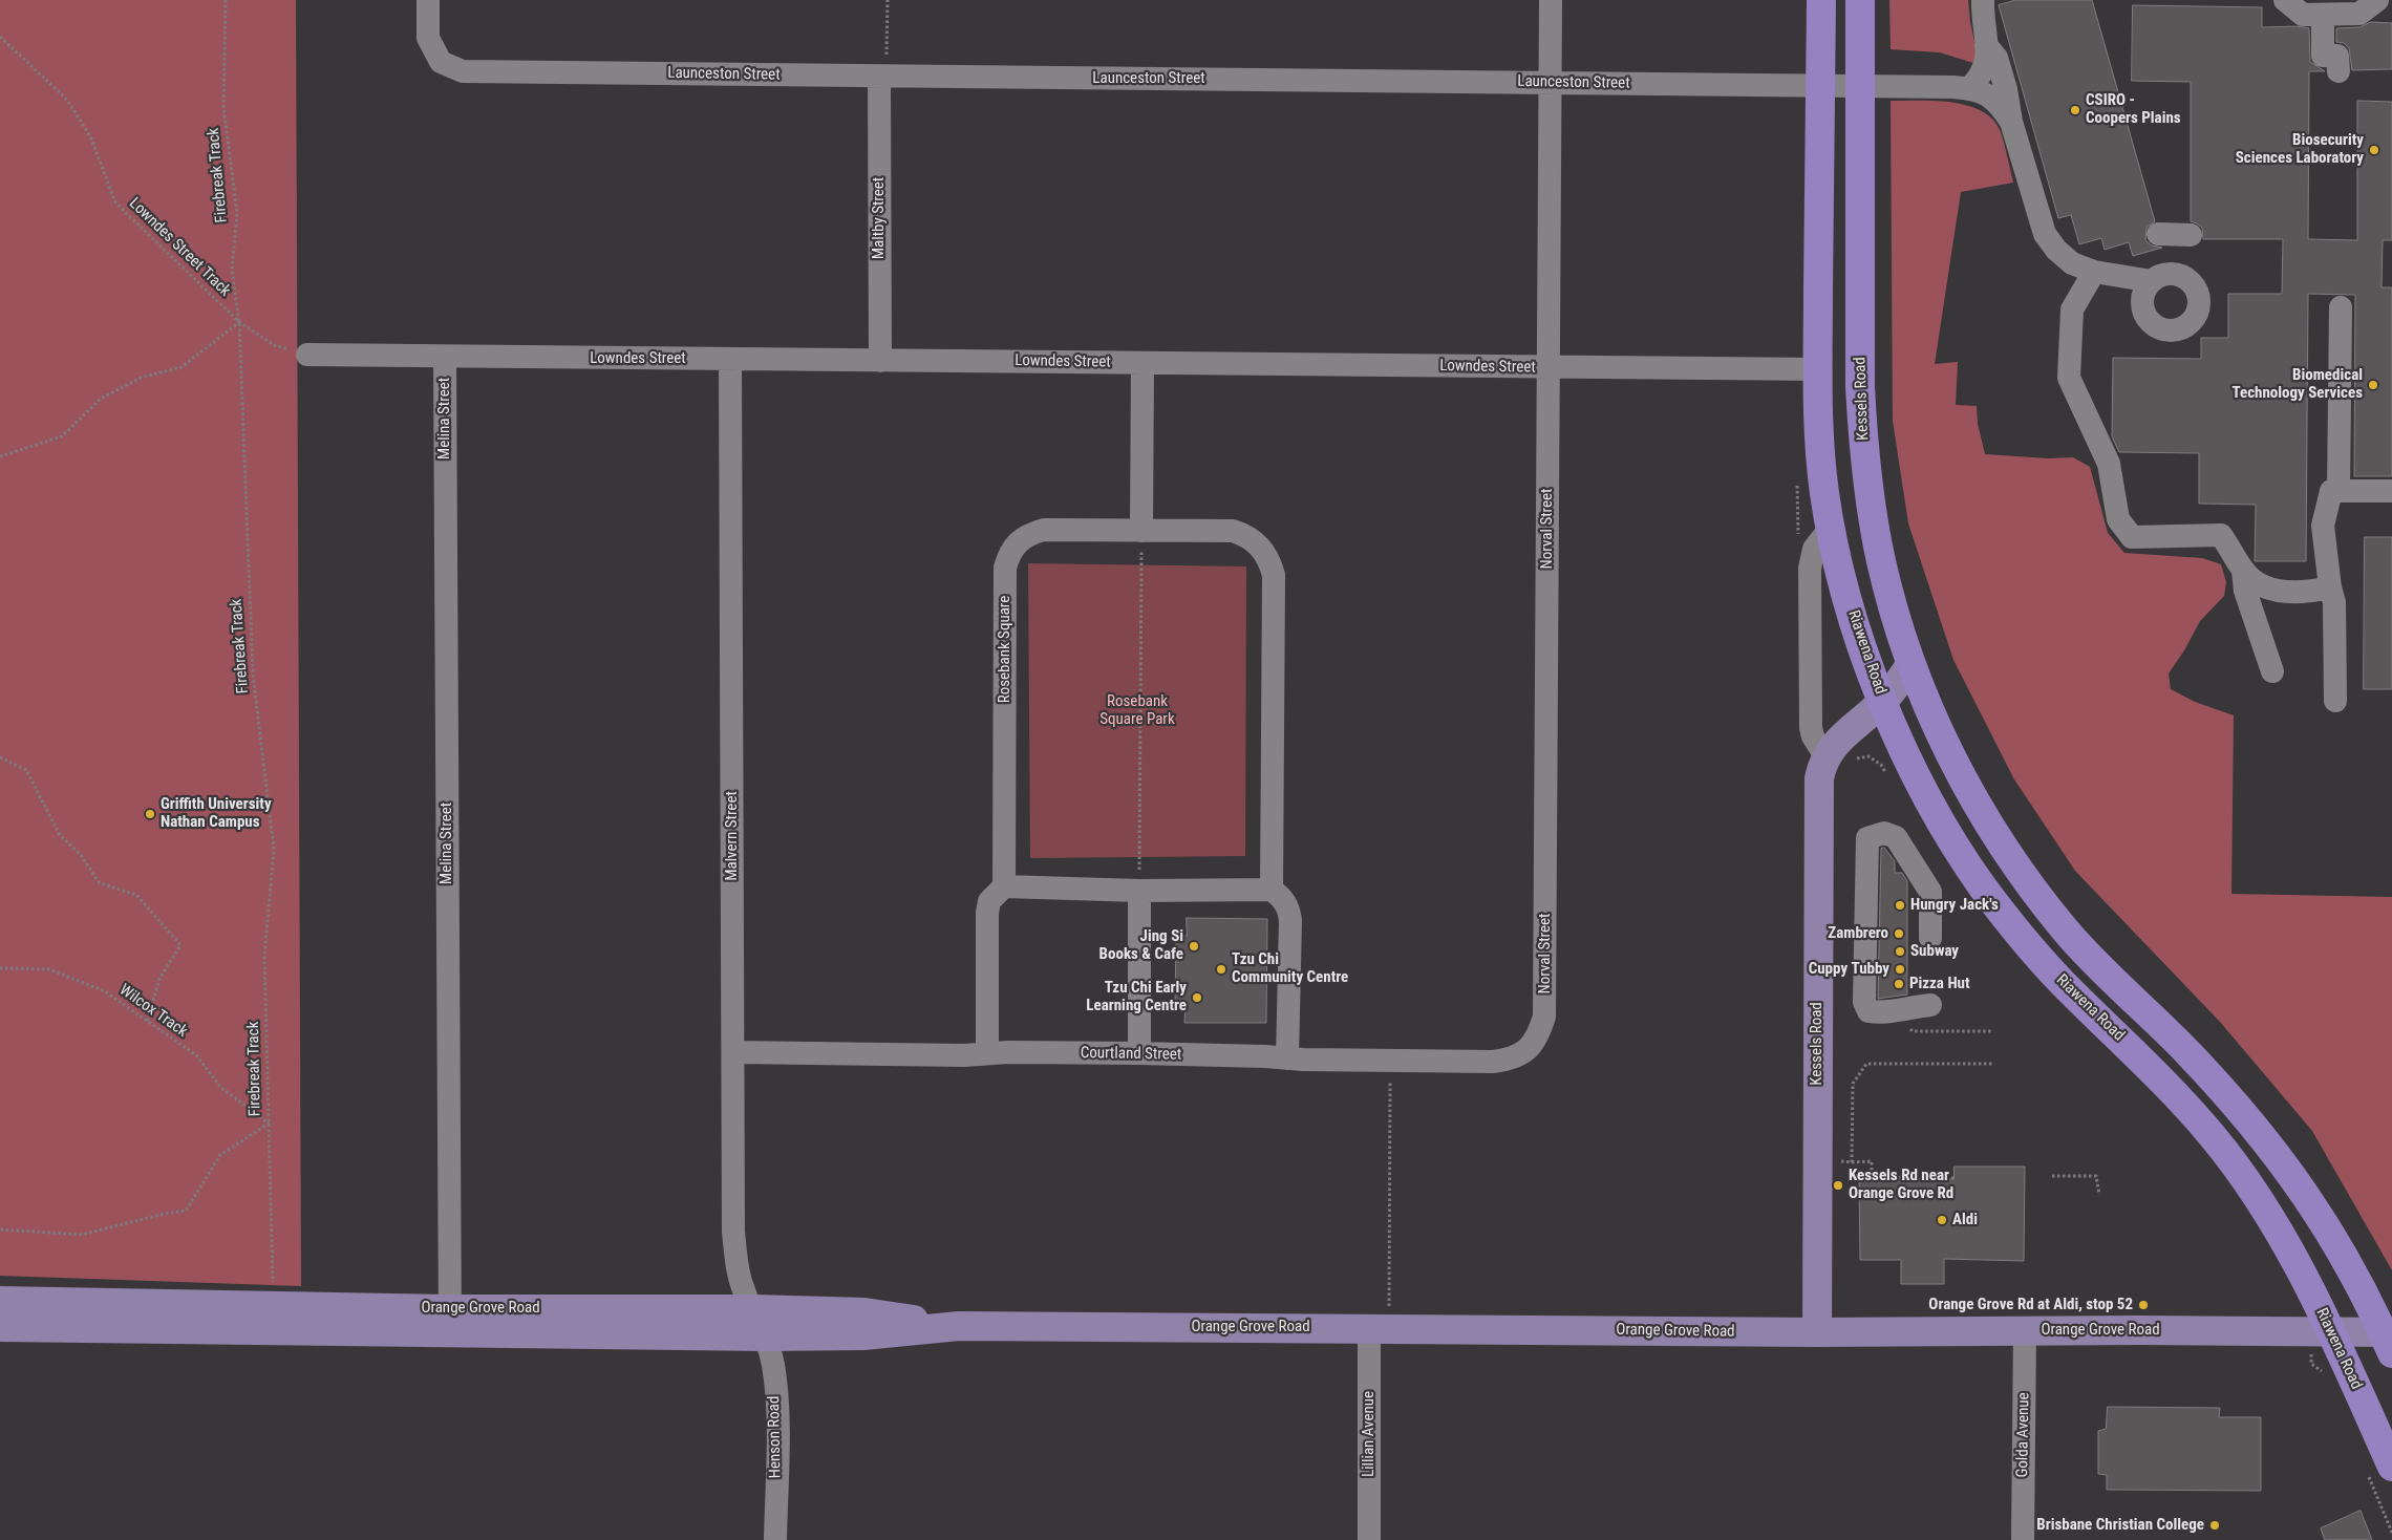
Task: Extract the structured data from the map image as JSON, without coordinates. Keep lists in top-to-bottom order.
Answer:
{
  "streets": {
    "highway": ["Kessels Road", "Riawena Road"],
    "main road": ["Orange Grove Road"],
    "street": [
      "Launceston Street",
      "Maltby Street",
      "Lowndes Street",
      "Melina Street",
      "Norval Street",
      "Rosebank Square",
      "Malvern Street",
      "Courtland Street",
      "Lillian Avenue",
      "Golda Avenue",
      "Henson Road"
    ],
    "path": ["Firebreak Track", "Lowndes Street Track", "Wilcox Track"]
  },
  "crossings": [
    ["Launceston Street", "Maltby Street"],
    ["Launceston Street", "Kessels Road"],
    ["Launceston Street", "Norval Street"],
    ["Firebreak Track", "Lowndes Street Track"],
    ["Firebreak Track", "Wilcox Track"],
    ["Maltby Street", "Lowndes Street"],
    ["Lowndes Street Track", "Lowndes Street"],
    ["Lowndes Street", "Melina Street"],
    ["Lowndes Street", "Norval Street"],
    ["Lowndes Street", "Malvern Street"],
    ["Kessels Road", "Riawena Road"],
    ["Kessels Road", "Orange Grove Road"],
    ["Melina Street", "Orange Grove Road"],
    ["Norval Street", "Courtland Street"],
    ["Riawena Road", "Orange Grove Road"],
    ["Malvern Street", "Courtland Street"],
    ["Malvern Street", "Orange Grove Road"],
    ["Malvern Street", "Henson Road"],
    ["Orange Grove Road", "Lillian Avenue"],
    ["Orange Grove Road", "Golda Avenue"],
    ["Orange Grove Road", "Henson Road"]
  ],
  "parks": ["Rosebank Square Park"],
  "places": [
    "CSIRO - Coopers Plains",
    "Biosecurity Sciences Laboratory",
    "Biomedical Technology Services",
    "Griffith University Nathan Campus",
    "Hungry Jack's",
    "Zambrero",
    "Jing Si Books & Cafe",
    "Subway",
    "Tzu Chi Community Centre",
    "Cuppy Tubby",
    "Pizza Hut",
    "Tzu Chi Early Learning Centre",
    "Kessels Rd near Orange Grove Rd",
    "Aldi",
    "Orange Grove Rd at Aldi, stop 52",
    "Brisbane Christian College"
  ]
}
